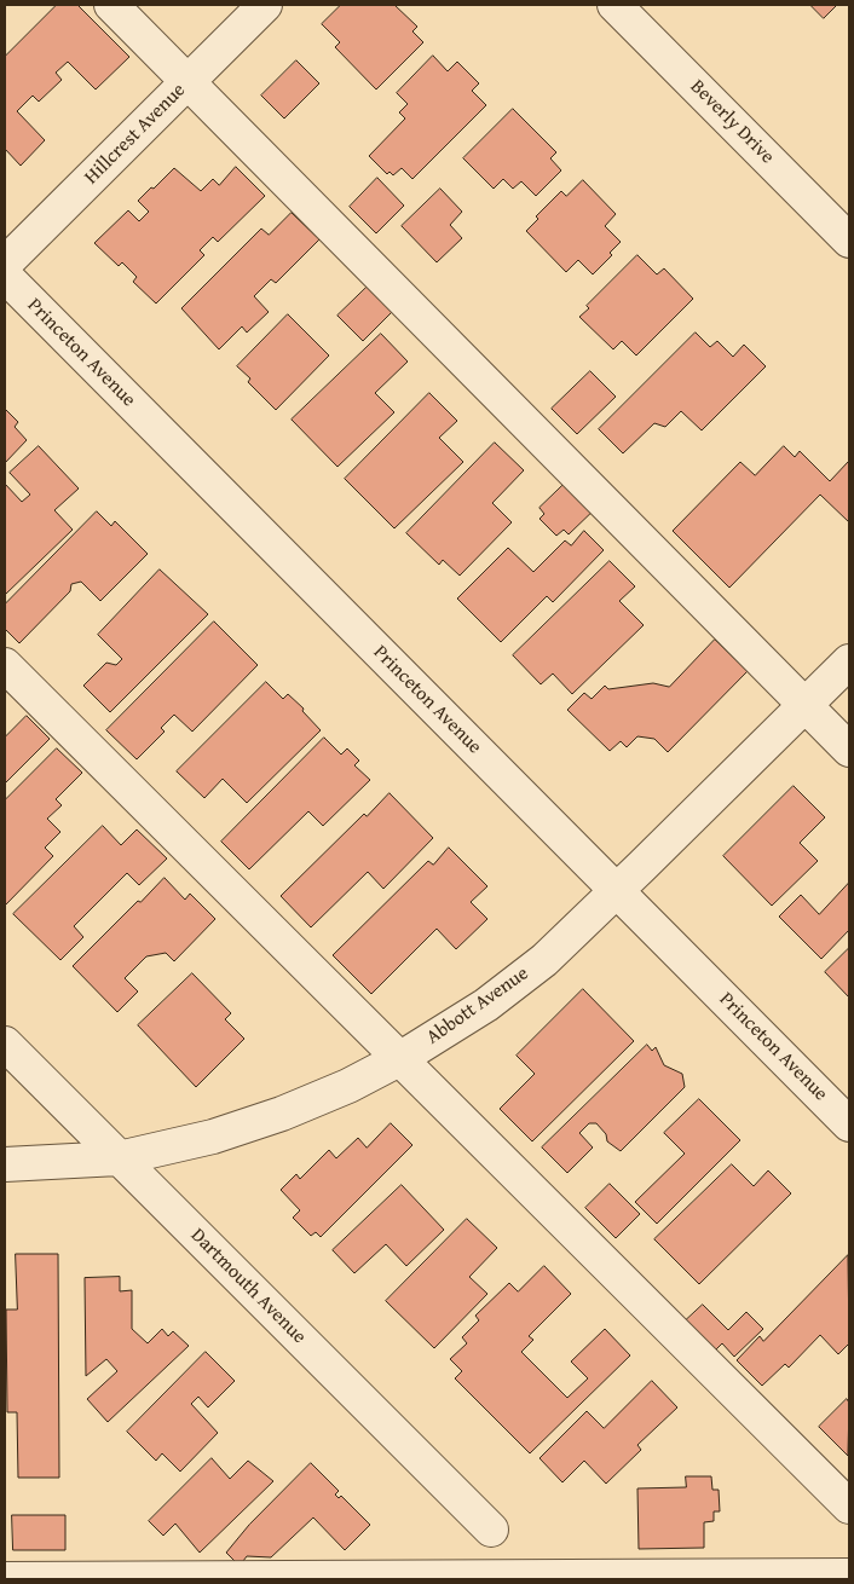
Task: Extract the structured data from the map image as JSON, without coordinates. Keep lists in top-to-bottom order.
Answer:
{
  "streets": {
    "street": [
      "Beverly Drive",
      "Hillcrest Avenue",
      "Princeton Avenue",
      "Abbott Avenue",
      "Dartmouth Avenue"
    ]
  },
  "crossings": [
    ["Princeton Avenue", "Abbott Avenue"],
    ["Abbott Avenue", "Dartmouth Avenue"]
  ]
}
